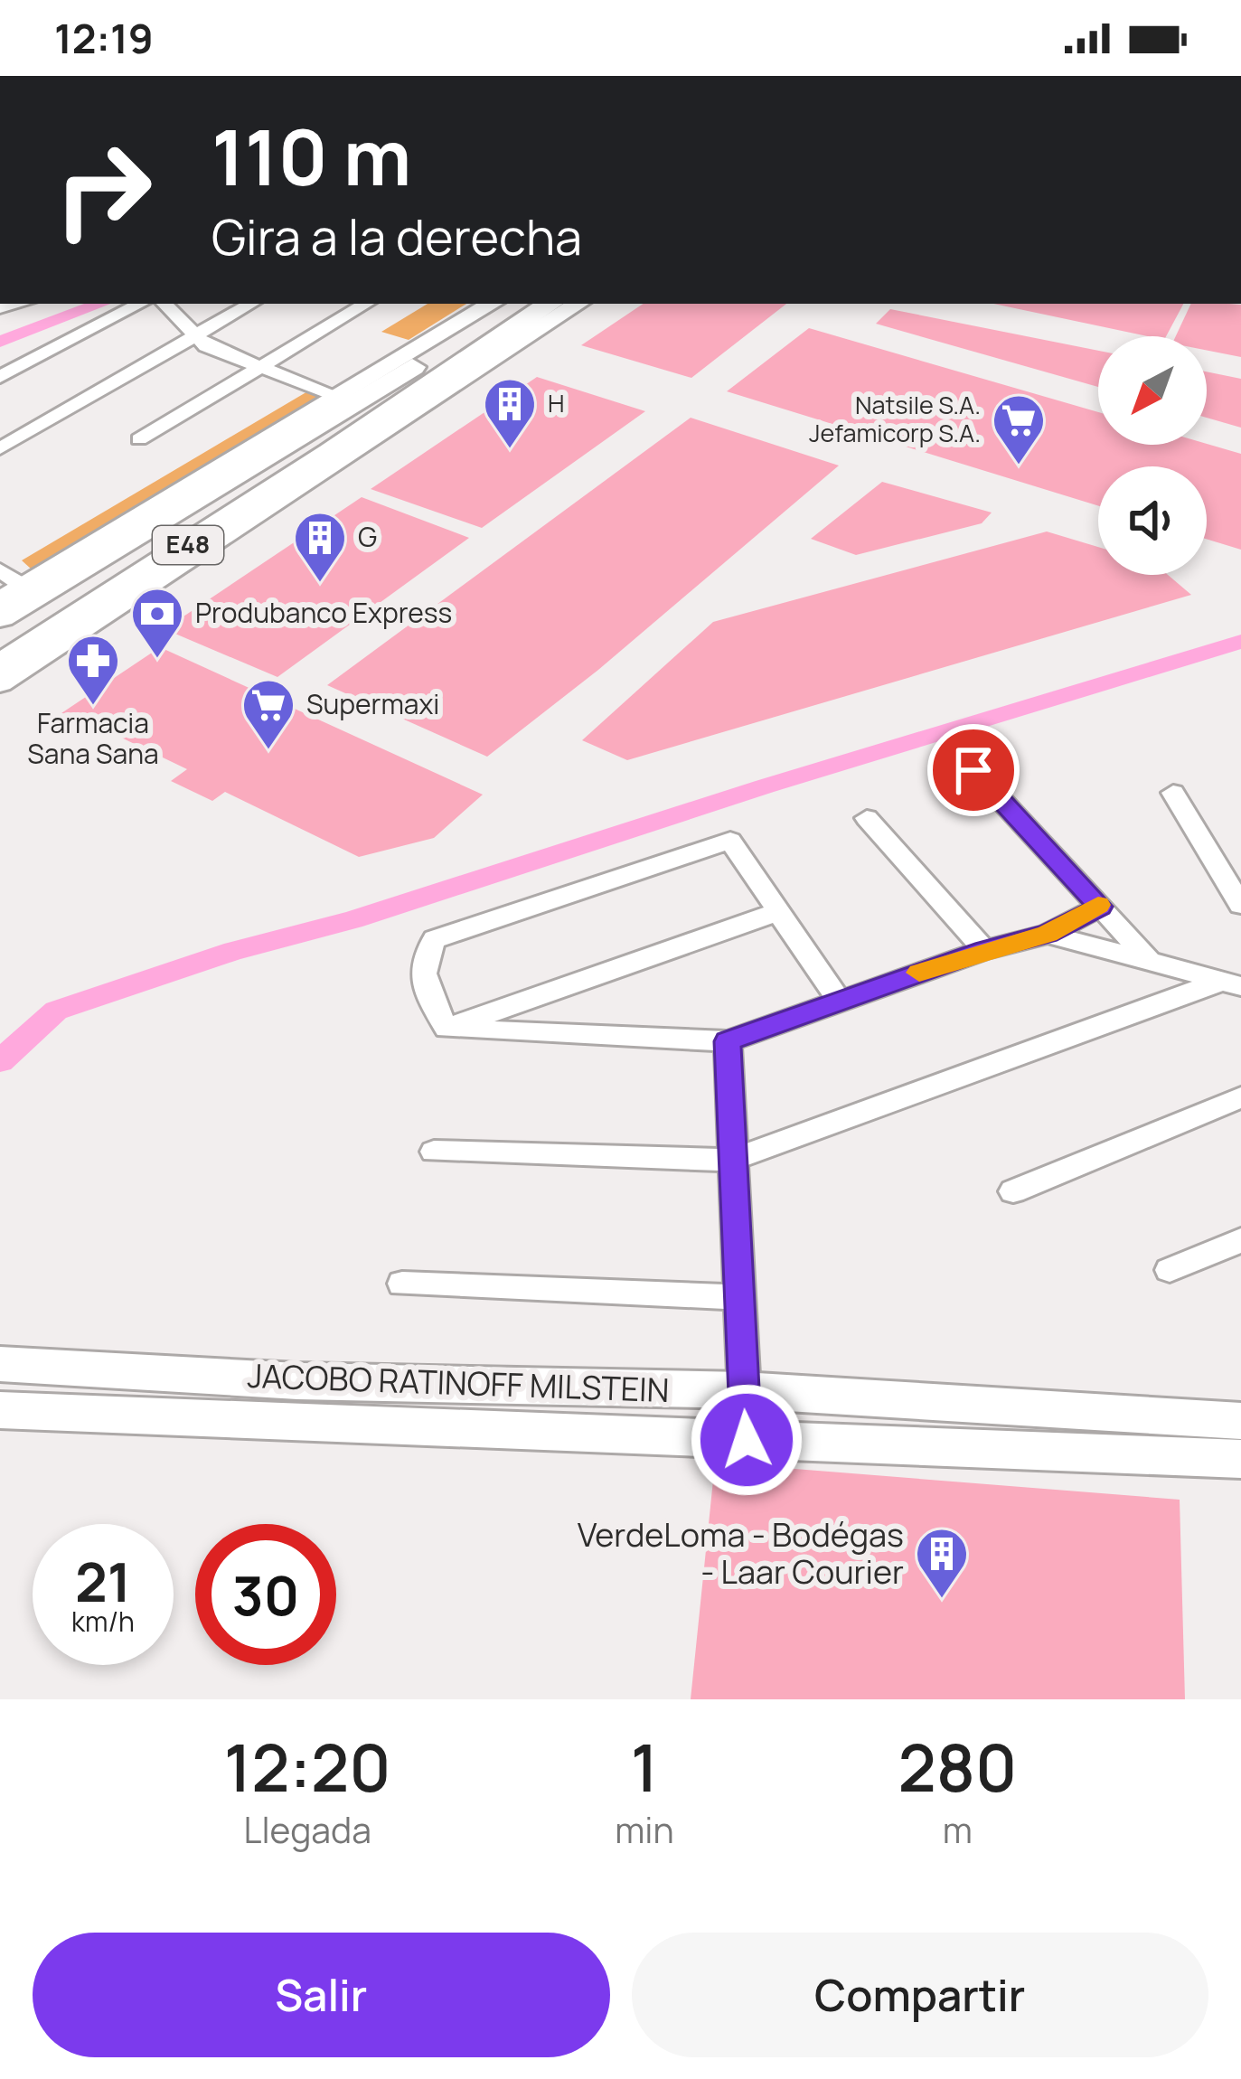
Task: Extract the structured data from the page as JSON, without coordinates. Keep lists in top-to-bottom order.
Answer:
{
  "streets": {
    "main road": ["E48"],
    "street": ["JACOBO RATINOFF MILSTEIN"]
  },
  "places": {
    "building": ["H", "G", "VerdeLoma - Bodégas - Laar Courier"],
    "supermarket": ["Natsile S.A. Jefamicorp S.A.", "Supermaxi"],
    "bank": ["Produbanco Express"],
    "pharmacy": ["Farmacia Sana Sana"]
  },
  "north": "bottom left",
  "page": {
    "status": "12:19",
    "turn": ["110 m", "Gira a la derecha"],
    "speed": "21 km/h",
    "limit": "30",
    "eta": [
      "12:20",
      "Llegada",
      "1",
      "min",
      "280",
      "m"
    ],
    "buttons": ["Salir", "Compartir"]
  }
}
